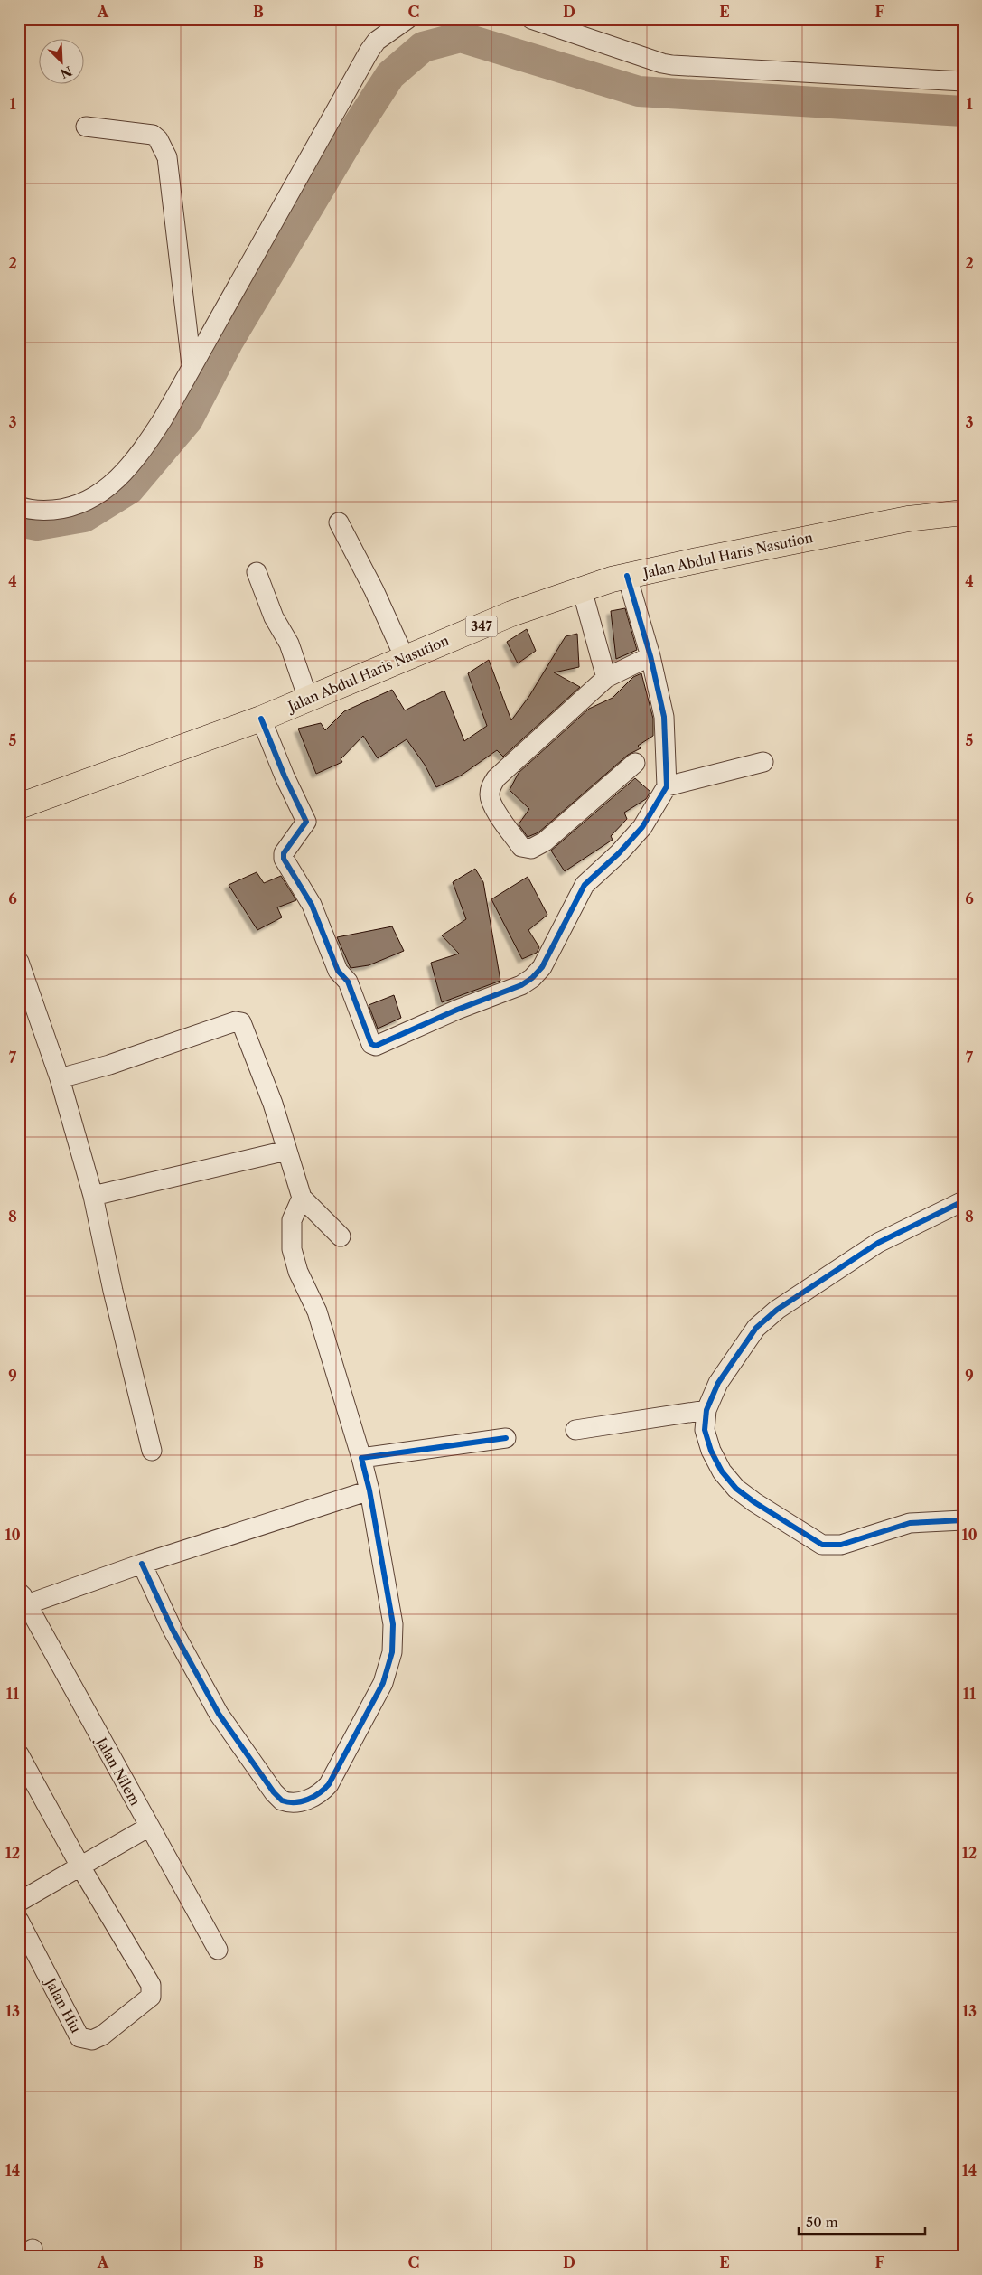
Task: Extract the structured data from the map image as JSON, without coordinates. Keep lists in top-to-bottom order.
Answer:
{
  "streets": {
    "main road": ["Jalan Abdul Haris Nasution", "347"],
    "street": ["Jalan Nilem", "Jalan Hiu"]
  },
  "scale_bar": "50 m",
  "north": "bottom right",
  "grid": {
    "columns": [
      "A",
      "B",
      "C",
      "D",
      "E",
      "F"
    ],
    "rows": [
      "1",
      "2",
      "3",
      "4",
      "5",
      "6",
      "7",
      "8",
      "9",
      "10",
      "11",
      "12",
      "13",
      "14"
    ]
  }
}
